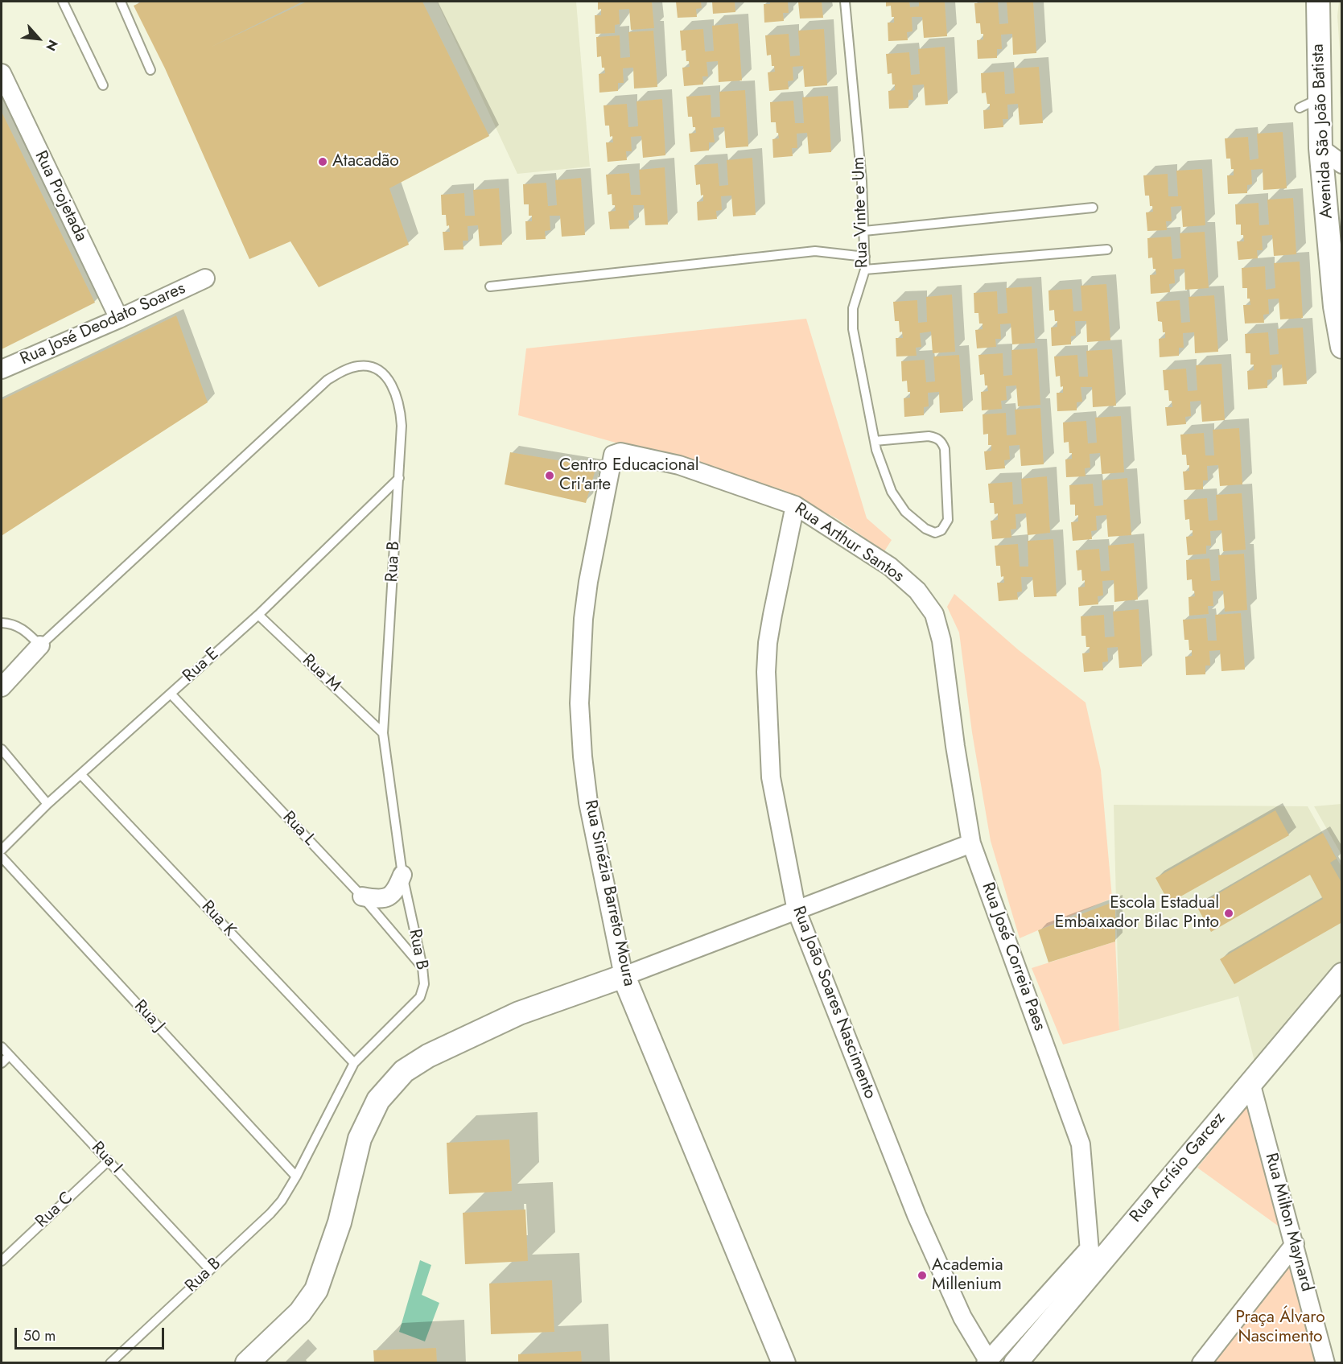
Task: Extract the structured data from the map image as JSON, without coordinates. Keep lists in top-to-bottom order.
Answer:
{
  "streets": {
    "street": [
      "Avenida São João Batista",
      "Rua Projetada",
      "Rua José Deodato Soares",
      "Rua Arthur Santos",
      "Rua Sinézia Barreto Moura",
      "Rua José Correia Paes",
      "Rua João Soares Nascimento",
      "Rua Acrísio Garcez",
      "Rua Milton Maynard"
    ],
    "lane": [
      "Rua Vinte e Um",
      "Rua B",
      "Rua E",
      "Rua M",
      "Rua L",
      "Rua K",
      "Rua J",
      "Rua I",
      "Rua C"
    ]
  },
  "crossings": [
    ["Rua Projetada", "Rua José Deodato Soares"],
    ["Rua Arthur Santos", "Rua Sinézia Barreto Moura"],
    ["Rua Arthur Santos", "Rua José Correia Paes"],
    ["Rua Arthur Santos", "Rua João Soares Nascimento"],
    ["Rua B", "Rua E"],
    ["Rua B", "Rua M"],
    ["Rua B", "Rua L"],
    ["Rua B", "Rua K"],
    ["Rua B", "Rua J"],
    ["Rua B", "Rua I"],
    ["Rua E", "Rua M"],
    ["Rua E", "Rua L"],
    ["Rua E", "Rua K"],
    ["Rua José Correia Paes", "Rua Acrísio Garcez"],
    ["Rua I", "Rua C"],
    ["Rua Acrísio Garcez", "Rua Milton Maynard"]
  ],
  "parks": ["Praça Álvaro Nascimento"],
  "places": [
    "Atacadão",
    "Centro Educacional Cri'arte",
    "Escola Estadual Embaixador Bilac Pinto",
    "Academia Millenium"
  ],
  "scale_bar": "50 m",
  "north": "bottom right"
}
